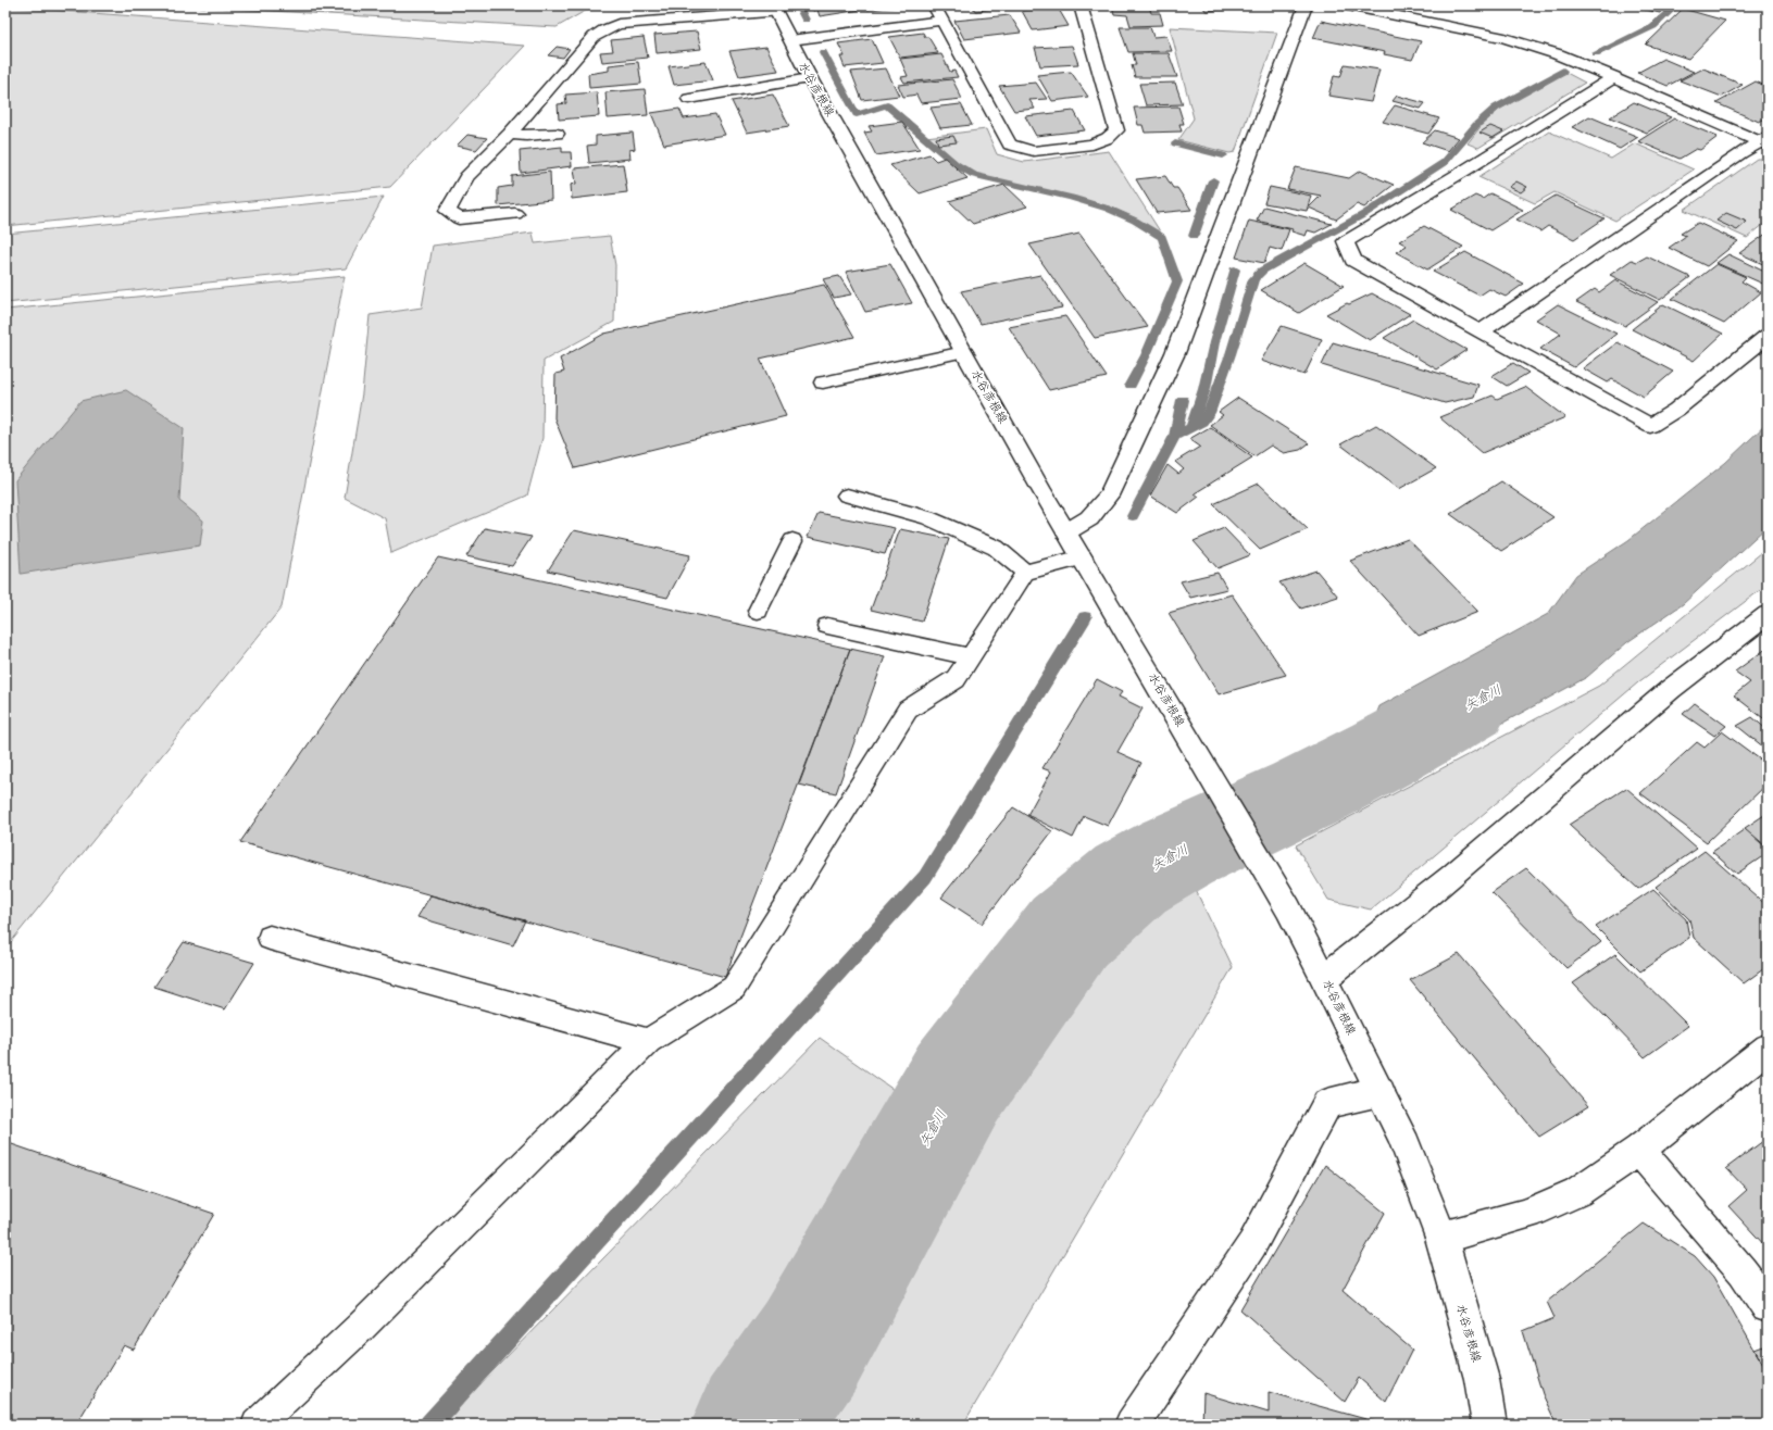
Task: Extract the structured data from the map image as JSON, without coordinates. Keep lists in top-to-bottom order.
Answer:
{
  "streets": {
    "street": ["水谷彦根線"]
  },
  "water": ["矢倉川"]
}
